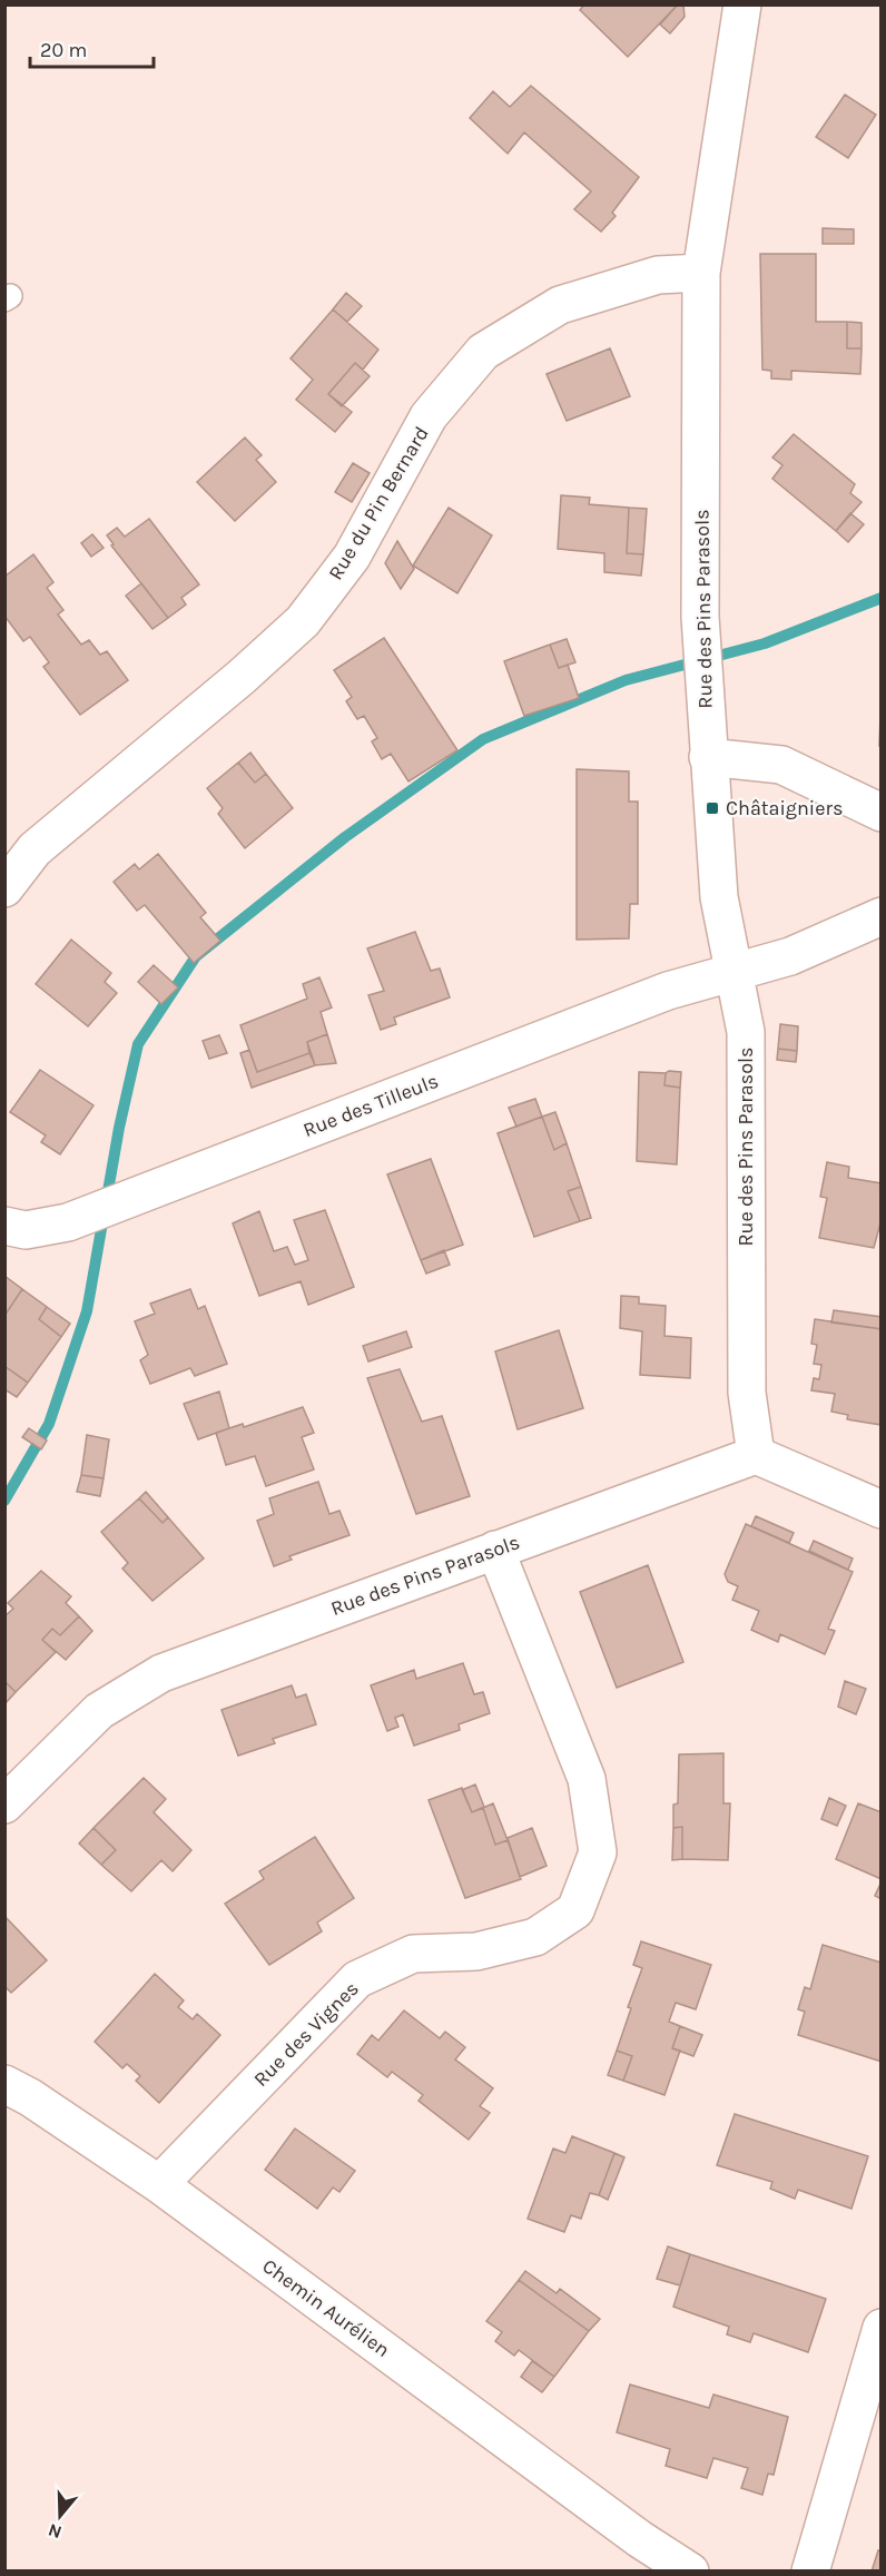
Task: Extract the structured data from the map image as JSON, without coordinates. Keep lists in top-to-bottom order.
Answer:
{
  "streets": {
    "street": [
      "Rue du Pin Bernard",
      "Rue des Pins Parasols",
      "Rue des Tilleuls",
      "Rue des Vignes",
      "Chemin Aurélien"
    ]
  },
  "crossings": [
    ["Rue du Pin Bernard", "Rue des Pins Parasols"],
    ["Rue des Pins Parasols", "Rue des Tilleuls"],
    ["Rue des Pins Parasols", "Rue des Vignes"],
    ["Rue des Vignes", "Chemin Aurélien"]
  ],
  "places": {
    "transit": ["Châtaigniers"]
  },
  "scale_bar": "20 m",
  "north": "bottom"
}
